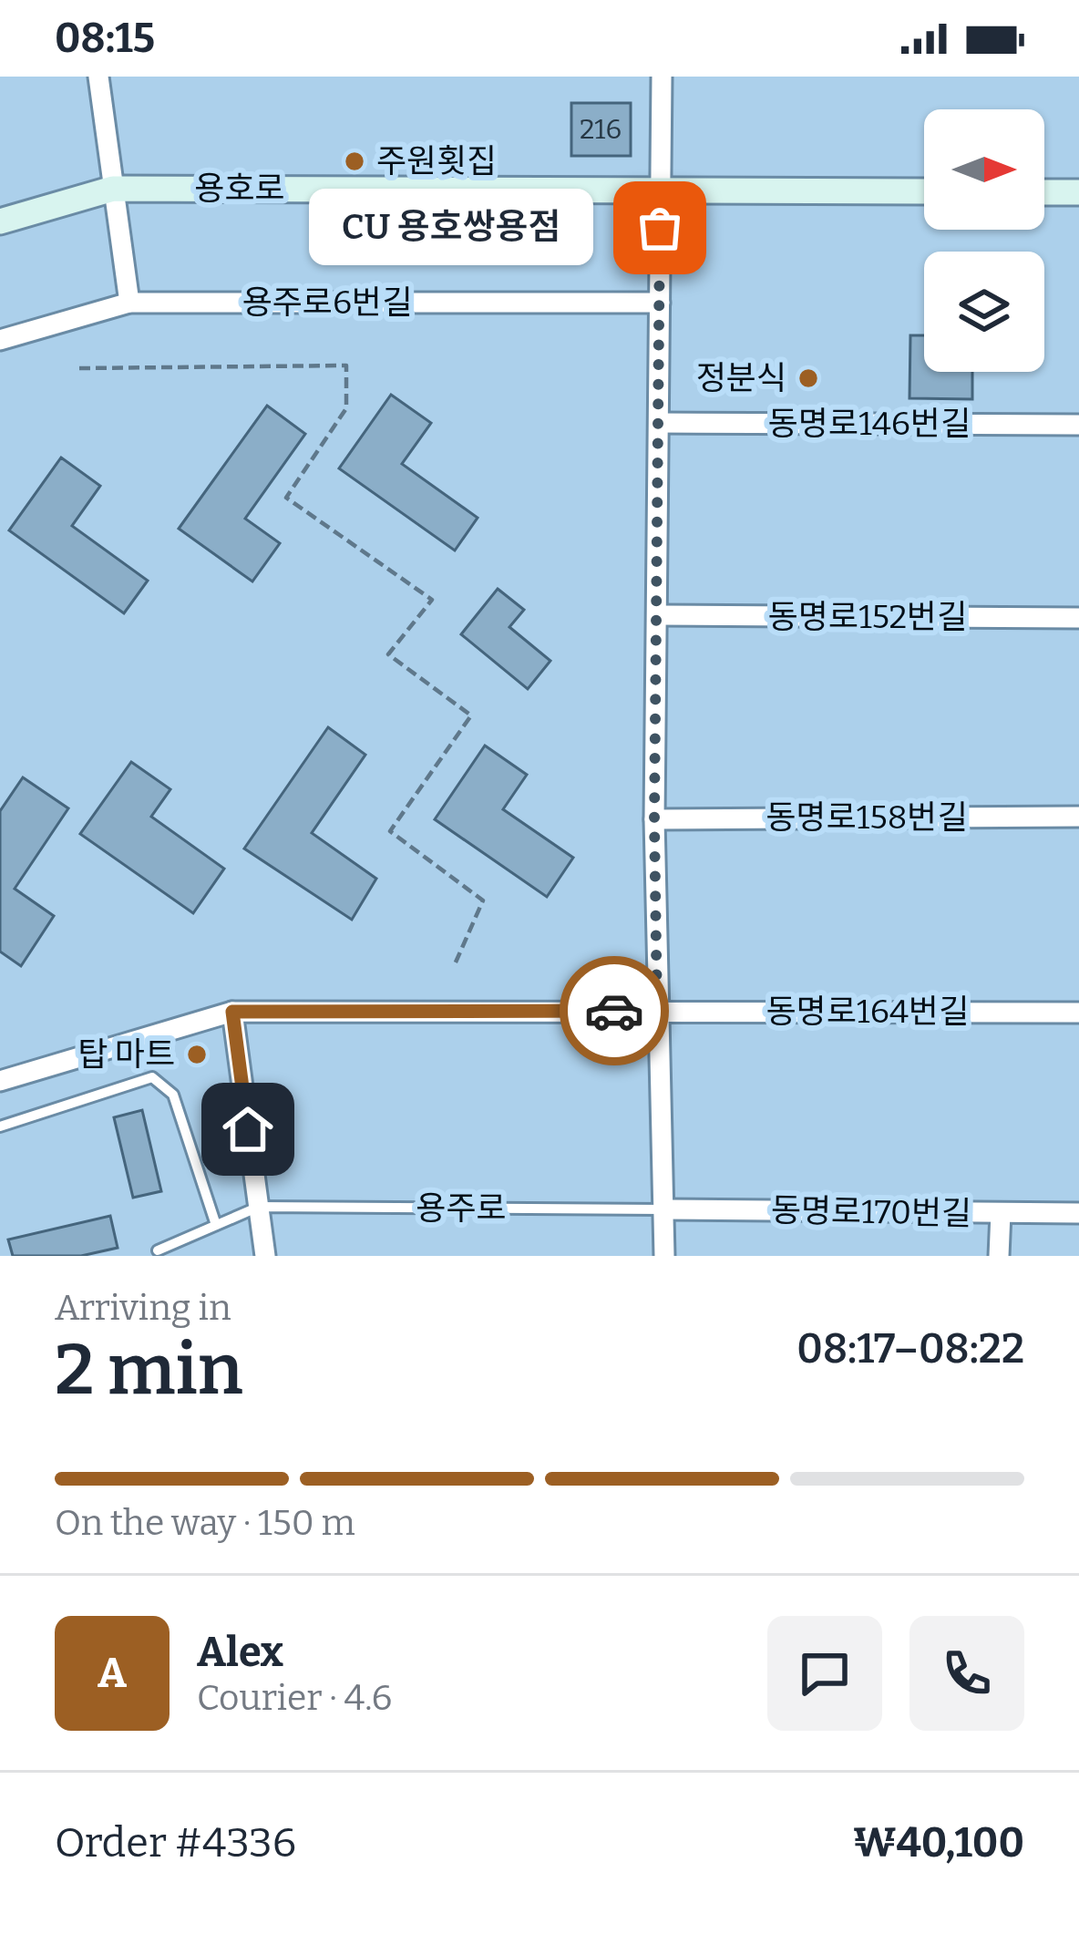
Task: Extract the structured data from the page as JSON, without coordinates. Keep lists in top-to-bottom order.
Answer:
{
  "streets": {
    "main road": ["용호로"],
    "street": [
      "용주로6번길",
      "동명로146번길",
      "동명로152번길",
      "동명로158번길",
      "동명로164번길",
      "동명로170번길"
    ],
    "lane": ["용주로"]
  },
  "crossings": [
    ["용주로", "동명로170번길"]
  ],
  "places": [
    "주원횟집",
    "CU 용호쌍용점",
    "정분식",
    "탑 마트"
  ],
  "house_numbers": ["216"],
  "north": "right",
  "page": {
    "status": "08:15",
    "bubble": "CU 용호쌍용점",
    "heading": ["2 min", "Arriving in", "08:17–08:22"],
    "panel": [
      "Alex",
      "Courier · 4.6",
      "Order #4336",
      "₩40,100"
    ],
    "bar": "On the way · 150 m",
    "round": "A"
  }
}
